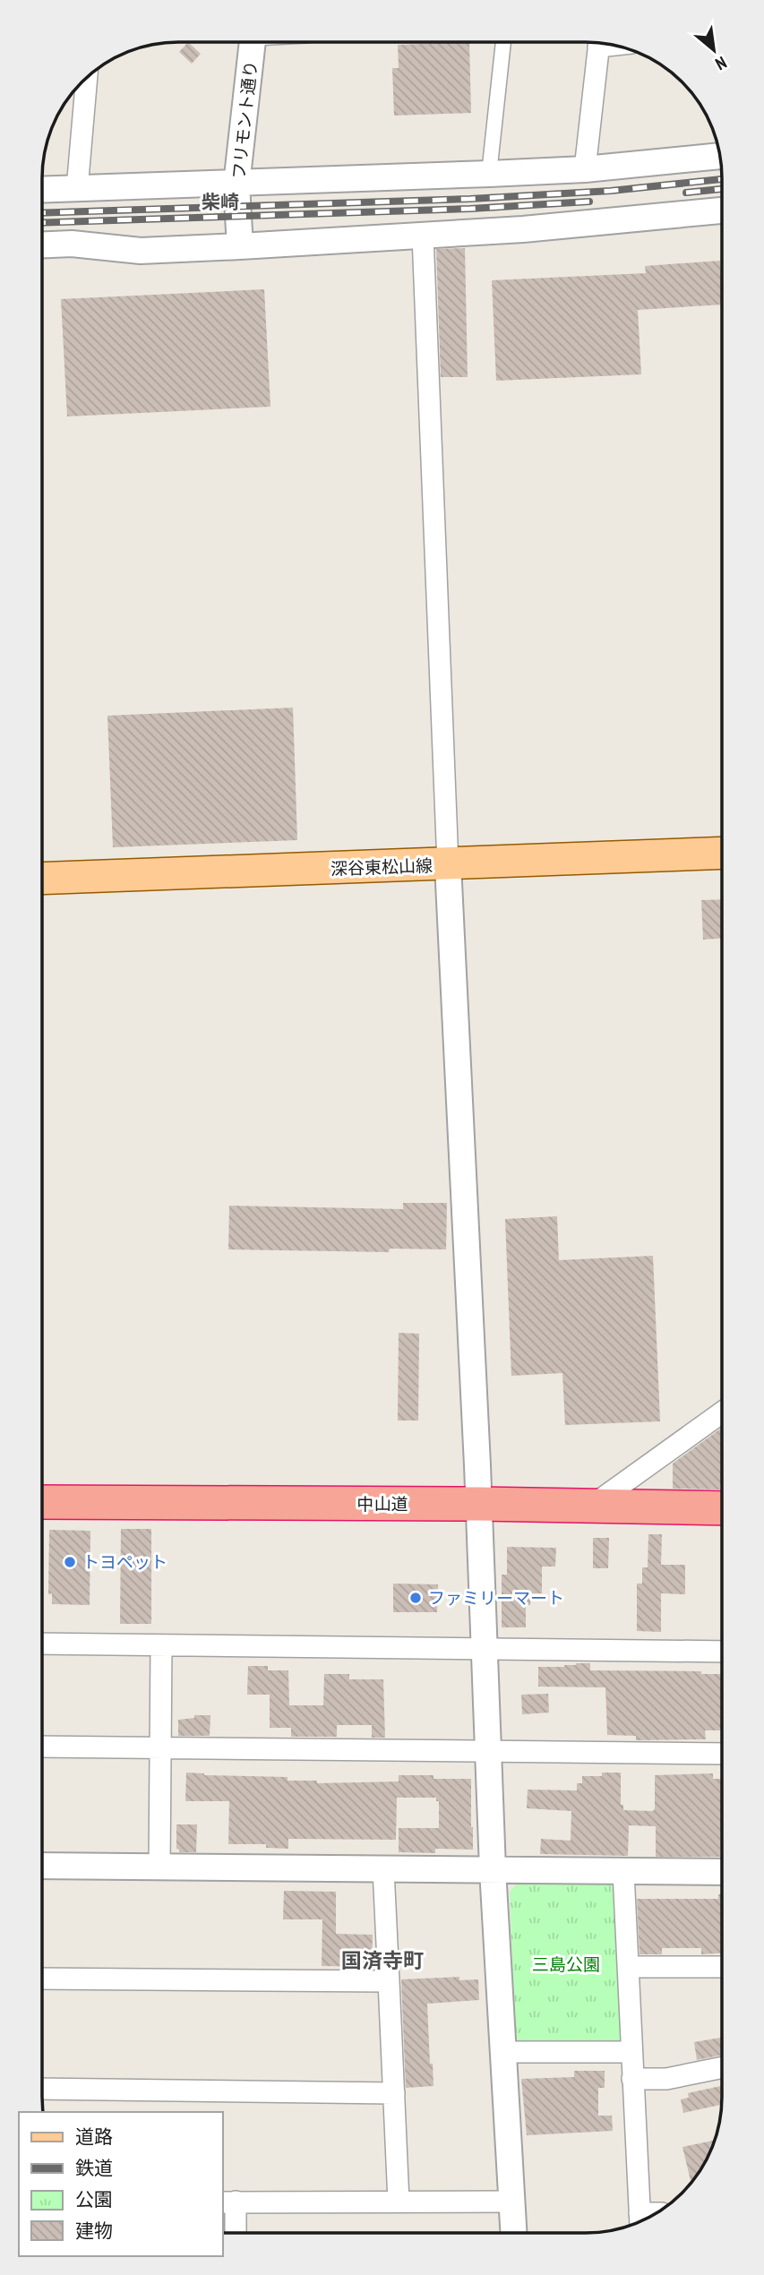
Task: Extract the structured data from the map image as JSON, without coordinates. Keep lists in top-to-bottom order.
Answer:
{
  "streets": {
    "highway": ["中山道"],
    "main road": ["深谷東松山線"],
    "street": ["フリモント通り"]
  },
  "districts": ["柴崎", "国済寺町"],
  "parks": ["三島公園"],
  "places": ["トヨペット", "ファミリーマート"],
  "legend": [
    "道路",
    "鉄道",
    "公園",
    "建物"
  ],
  "north": "bottom right"
}
